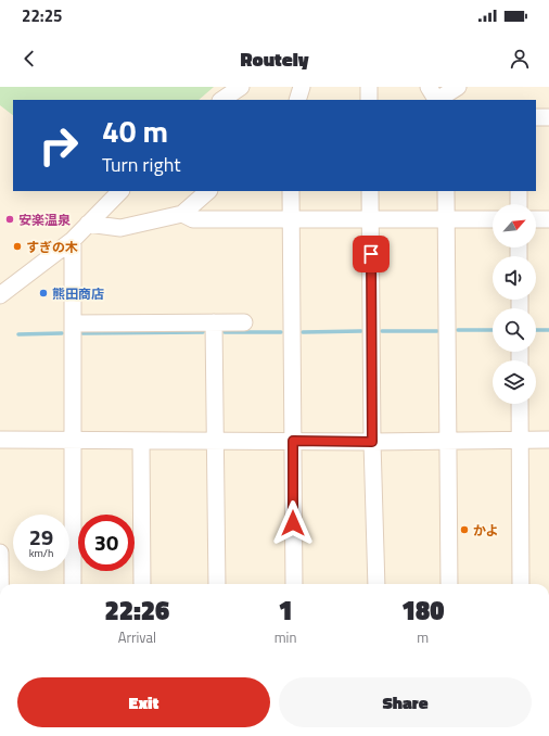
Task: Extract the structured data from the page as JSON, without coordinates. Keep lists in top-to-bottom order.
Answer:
{
  "places": [
    "安楽温泉",
    "すぎの木",
    "熊田商店",
    "かよ"
  ],
  "north": "top right",
  "page": {
    "status": "22:25",
    "header": "Routely",
    "turn": ["40 m", "Turn right"],
    "speed": "29 km/h",
    "limit": "30",
    "eta": [
      "22:26",
      "Arrival",
      "1",
      "min",
      "180",
      "m"
    ],
    "buttons": ["Exit", "Share"]
  }
}
